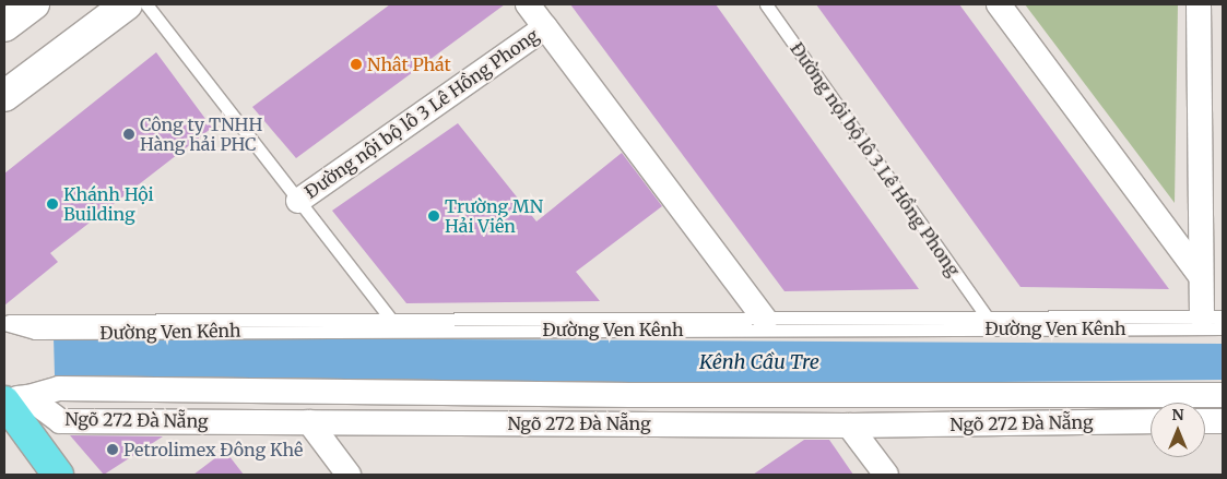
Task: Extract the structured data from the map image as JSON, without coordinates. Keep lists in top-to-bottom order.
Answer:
{
  "streets": {
    "street": ["Đường nội bộ lô 3 Lê Hồng Phong", "Ngõ 272 Đà Nẵng"],
    "lane": ["Đường Ven Kênh"]
  },
  "crossings": [
    ["Đường nội bộ lô 3 Lê Hồng Phong", "Đường Ven Kênh"]
  ],
  "water": ["Kênh Cầu Tre"],
  "places": [
    "Nhât Phát",
    "Công ty TNHH Hàng hải PHC",
    "Khánh Hội Building",
    "Trường MN Hải Viên",
    "Petrolimex Đông Khê"
  ],
  "north": "top"
}
